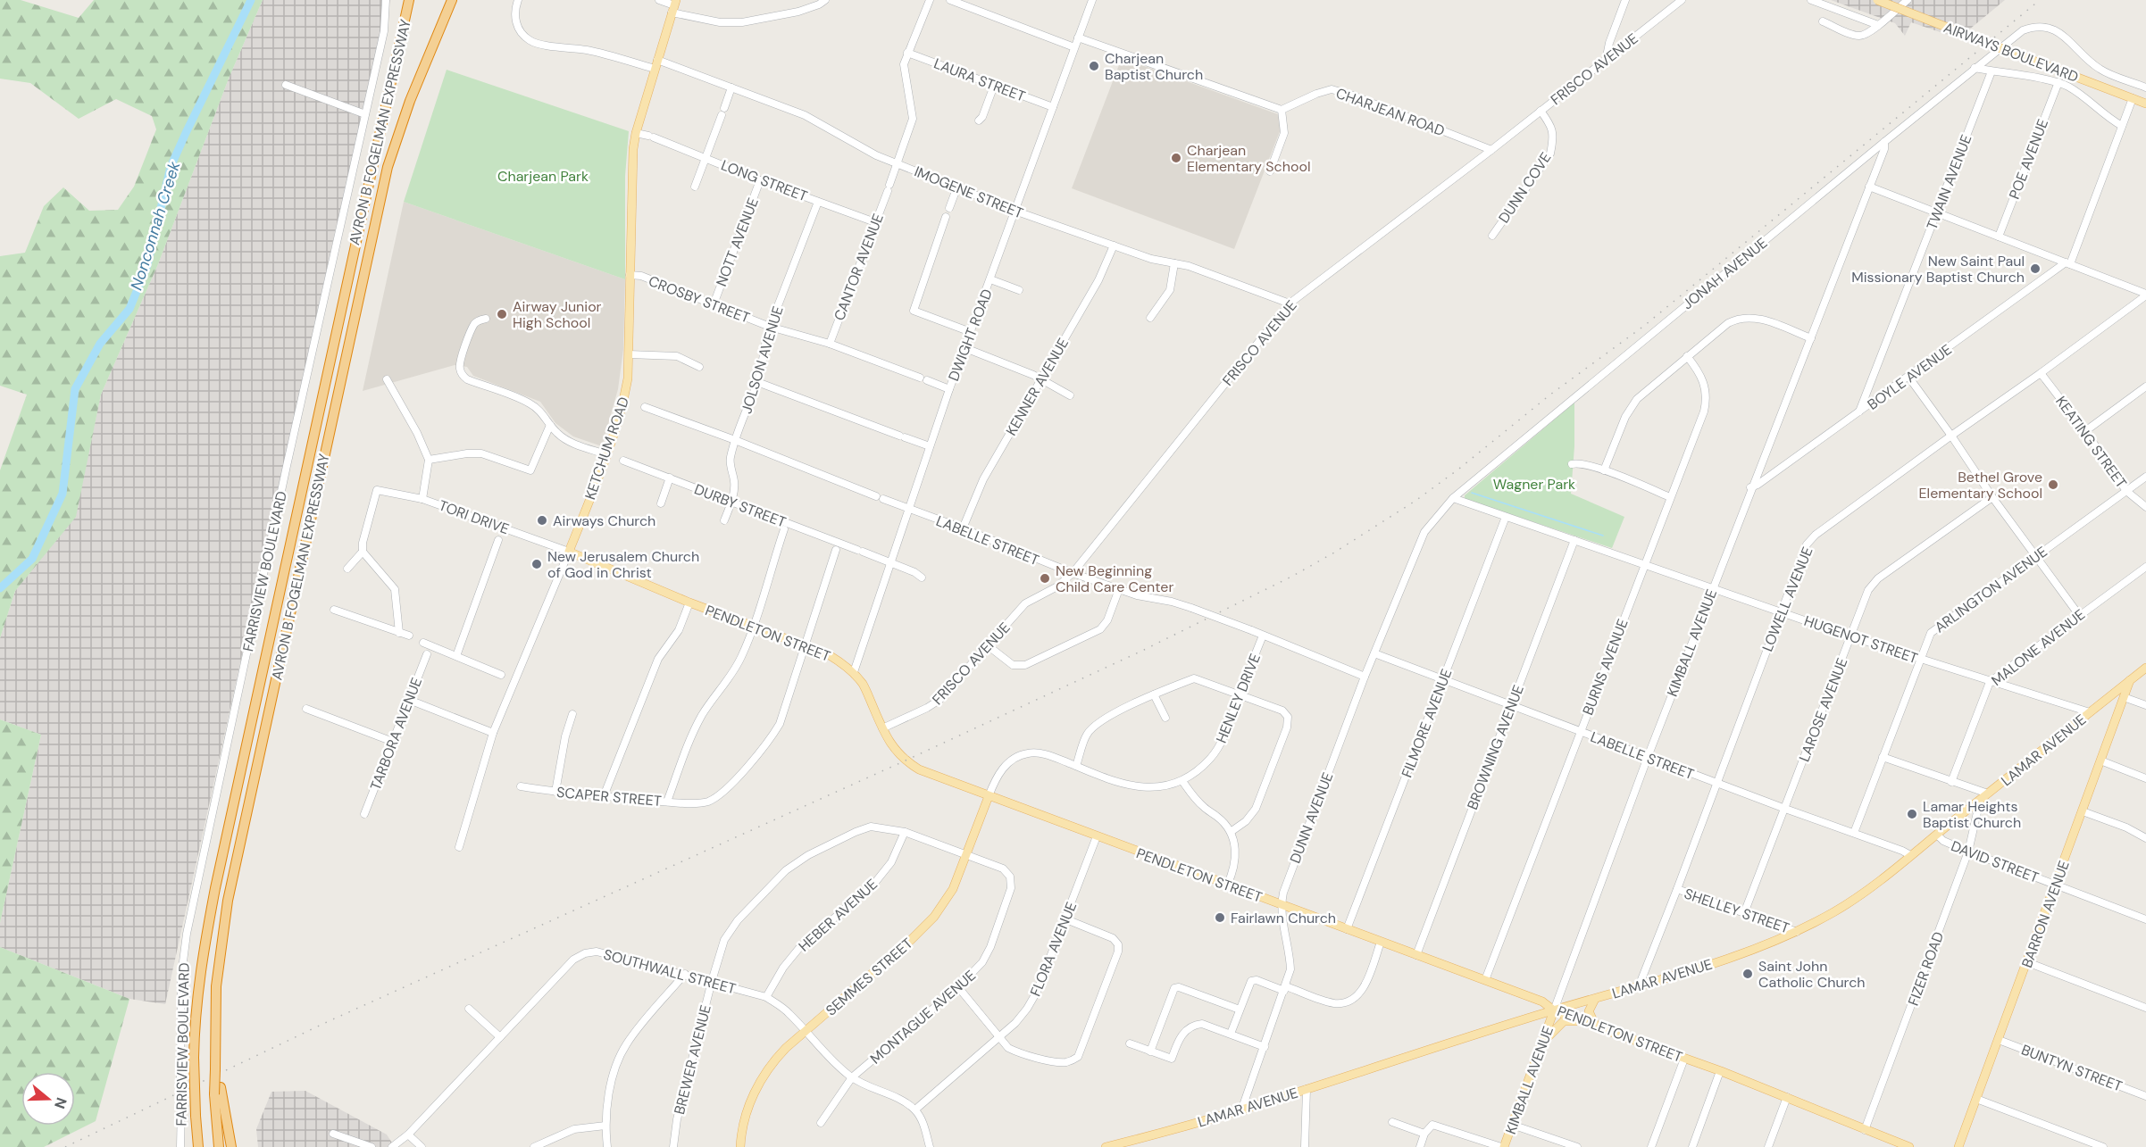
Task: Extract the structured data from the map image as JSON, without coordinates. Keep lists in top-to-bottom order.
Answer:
{
  "streets": {
    "highway": ["AVRON B FOGELMAN EXPRESSWAY"],
    "main road": [
      "AIRWAYS BOULEVARD",
      "KETCHUM ROAD",
      "PENDLETON STREET",
      "KIMBALL AVENUE",
      "LAMAR AVENUE",
      "BARRON AVENUE",
      "SEMMES STREET"
    ],
    "street": [
      "FRISCO AVENUE",
      "LAURA STREET",
      "CHARJEAN ROAD",
      "POE AVENUE",
      "LONG STREET",
      "TWAIN AVENUE",
      "DUNN COVE",
      "IMOGENE STREET",
      "NOTT AVENUE",
      "CANTOR AVENUE",
      "JONAH AVENUE",
      "CROSBY STREET",
      "DWIGHT ROAD",
      "JOLSON AVENUE",
      "BOYLE AVENUE",
      "KENNER AVENUE",
      "KEATING STREET",
      "DURBY STREET",
      "TORI DRIVE",
      "LABELLE STREET",
      "FARRISVIEW BOULEVARD",
      "ARLINGTON AVENUE",
      "LOWELL AVENUE",
      "HUGENOT STREET",
      "MALONE AVENUE",
      "BURNS AVENUE",
      "HENLEY DRIVE",
      "LAROSE AVENUE",
      "FILMORE AVENUE",
      "TARBORA AVENUE",
      "BROWNING AVENUE",
      "SCAPER STREET",
      "DUNN AVENUE",
      "DAVID STREET",
      "SHELLEY STREET",
      "HEBER AVENUE",
      "FLORA AVENUE",
      "FIZER ROAD",
      "SOUTHWALL STREET",
      "MONTAGUE AVENUE",
      "BREWER AVENUE",
      "BUNTYN STREET"
    ]
  },
  "crossings": [
    ["AIRWAYS BOULEVARD", "POE AVENUE"],
    ["AIRWAYS BOULEVARD", "TWAIN AVENUE"],
    ["AIRWAYS BOULEVARD", "JONAH AVENUE"],
    ["FRISCO AVENUE", "CHARJEAN ROAD"],
    ["FRISCO AVENUE", "DUNN COVE"],
    ["FRISCO AVENUE", "IMOGENE STREET"],
    ["FRISCO AVENUE", "LABELLE STREET"],
    ["FRISCO AVENUE", "PENDLETON STREET"],
    ["LAURA STREET", "CANTOR AVENUE"],
    ["LAURA STREET", "DWIGHT ROAD"],
    ["LONG STREET", "NOTT AVENUE"],
    ["LONG STREET", "CANTOR AVENUE"],
    ["LONG STREET", "JOLSON AVENUE"],
    ["LONG STREET", "KETCHUM ROAD"],
    ["TWAIN AVENUE", "BOYLE AVENUE"],
    ["IMOGENE STREET", "CANTOR AVENUE"],
    ["IMOGENE STREET", "DWIGHT ROAD"],
    ["IMOGENE STREET", "KENNER AVENUE"],
    ["IMOGENE STREET", "KETCHUM ROAD"],
    ["NOTT AVENUE", "CROSBY STREET"],
    ["CANTOR AVENUE", "CROSBY STREET"],
    ["JONAH AVENUE", "HUGENOT STREET"],
    ["JONAH AVENUE", "KIMBALL AVENUE"],
    ["JONAH AVENUE", "DUNN AVENUE"],
    ["CROSBY STREET", "DWIGHT ROAD"],
    ["CROSBY STREET", "JOLSON AVENUE"],
    ["CROSBY STREET", "KETCHUM ROAD"],
    ["DWIGHT ROAD", "DURBY STREET"],
    ["DWIGHT ROAD", "LABELLE STREET"],
    ["DWIGHT ROAD", "PENDLETON STREET"],
    ["JOLSON AVENUE", "DURBY STREET"],
    ["JOLSON AVENUE", "LABELLE STREET"],
    ["BOYLE AVENUE", "KIMBALL AVENUE"],
    ["KENNER AVENUE", "LABELLE STREET"],
    ["KEATING STREET", "ARLINGTON AVENUE"],
    ["KEATING STREET", "LOWELL AVENUE"],
    ["KETCHUM ROAD", "TORI DRIVE"],
    ["KETCHUM ROAD", "PENDLETON STREET"],
    ["TORI DRIVE", "PENDLETON STREET"],
    ["LABELLE STREET", "ARLINGTON AVENUE"],
    ["LABELLE STREET", "LOWELL AVENUE"],
    ["LABELLE STREET", "KIMBALL AVENUE"],
    ["LABELLE STREET", "BURNS AVENUE"],
    ["LABELLE STREET", "HENLEY DRIVE"],
    ["LABELLE STREET", "LAROSE AVENUE"],
    ["LABELLE STREET", "FILMORE AVENUE"],
    ["LABELLE STREET", "BROWNING AVENUE"],
    ["LABELLE STREET", "LAMAR AVENUE"],
    ["LABELLE STREET", "DUNN AVENUE"],
    ["ARLINGTON AVENUE", "HUGENOT STREET"],
    ["LOWELL AVENUE", "HUGENOT STREET"],
    ["LOWELL AVENUE", "LAMAR AVENUE"],
    ["LOWELL AVENUE", "SHELLEY STREET"],
    ["PENDLETON STREET", "KIMBALL AVENUE"],
    ["PENDLETON STREET", "BURNS AVENUE"],
    ["PENDLETON STREET", "HENLEY DRIVE"],
    ["PENDLETON STREET", "FILMORE AVENUE"],
    ["PENDLETON STREET", "BROWNING AVENUE"],
    ["PENDLETON STREET", "LAMAR AVENUE"],
    ["PENDLETON STREET", "SCAPER STREET"],
    ["PENDLETON STREET", "DUNN AVENUE"],
    ["PENDLETON STREET", "FLORA AVENUE"],
    ["PENDLETON STREET", "FIZER ROAD"],
    ["PENDLETON STREET", "SEMMES STREET"],
    ["HUGENOT STREET", "KIMBALL AVENUE"],
    ["HUGENOT STREET", "MALONE AVENUE"],
    ["HUGENOT STREET", "BURNS AVENUE"],
    ["HUGENOT STREET", "LAROSE AVENUE"],
    ["HUGENOT STREET", "FILMORE AVENUE"],
    ["HUGENOT STREET", "BROWNING AVENUE"],
    ["HUGENOT STREET", "LAMAR AVENUE"],
    ["KIMBALL AVENUE", "LAMAR AVENUE"],
    ["HENLEY DRIVE", "SEMMES STREET"],
    ["LAROSE AVENUE", "SHELLEY STREET"],
    ["LAMAR AVENUE", "DUNN AVENUE"],
    ["LAMAR AVENUE", "DAVID STREET"],
    ["LAMAR AVENUE", "SHELLEY STREET"],
    ["LAMAR AVENUE", "BARRON AVENUE"],
    ["LAMAR AVENUE", "FIZER ROAD"],
    ["DAVID STREET", "BARRON AVENUE"],
    ["DAVID STREET", "FIZER ROAD"],
    ["BARRON AVENUE", "BUNTYN STREET"],
    ["HEBER AVENUE", "SOUTHWALL STREET"],
    ["HEBER AVENUE", "MONTAGUE AVENUE"],
    ["HEBER AVENUE", "BREWER AVENUE"],
    ["FLORA AVENUE", "SOUTHWALL STREET"],
    ["SOUTHWALL STREET", "SEMMES STREET"],
    ["SOUTHWALL STREET", "MONTAGUE AVENUE"],
    ["SOUTHWALL STREET", "BREWER AVENUE"],
    ["SEMMES STREET", "MONTAGUE AVENUE"],
    ["MONTAGUE AVENUE", "BREWER AVENUE"]
  ],
  "water": ["Nonconnah Creek"],
  "parks": ["Charjean Park", "Wagner Park"],
  "places": [
    "Charjean Baptist Church",
    "Charjean Elementary School",
    "New Saint Paul Missionary Baptist Church",
    "Airway Junior High School",
    "Bethel Grove Elementary School",
    "Airways Church",
    "New Jerusalem Church of God in Christ",
    "New Beginning Child Care Center",
    "Lamar Heights Baptist Church",
    "Fairlawn Church",
    "Saint John Catholic Church"
  ],
  "north": "right"
}
